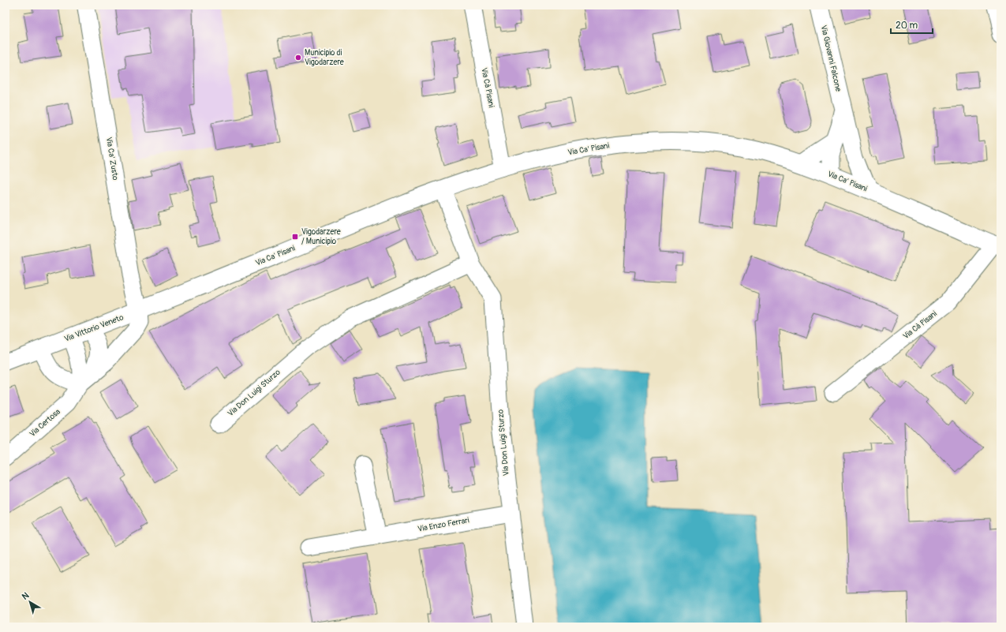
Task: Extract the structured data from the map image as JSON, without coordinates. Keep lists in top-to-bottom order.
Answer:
{
  "streets": {
    "main road": ["Via Ca' Pisani", "Via Ca' Zusto", "Via Vittorio Veneto"],
    "street": [
      "Via Giovanni Falcone",
      "Via Cà Pisani",
      "Via Don Luigi Sturzo",
      "Via Certosa",
      "Via Enzo Ferrari"
    ]
  },
  "crossings": [
    ["Via Giovanni Falcone", "Via Ca' Pisani"],
    ["Via Cà Pisani", "Via Ca' Pisani"],
    ["Via Ca' Pisani", "Via Vittorio Veneto"],
    ["Via Ca' Pisani", "Via Don Luigi Sturzo"],
    ["Via Ca' Zusto", "Via Vittorio Veneto"],
    ["Via Ca' Zusto", "Via Certosa"],
    ["Via Vittorio Veneto", "Via Certosa"],
    ["Via Don Luigi Sturzo", "Via Enzo Ferrari"]
  ],
  "places": {
    "other": ["Municipio di Vigodarzere"],
    "transit": ["Vigodarzere / Municipio"]
  },
  "scale_bar": "20 m",
  "north": "top left"
}
